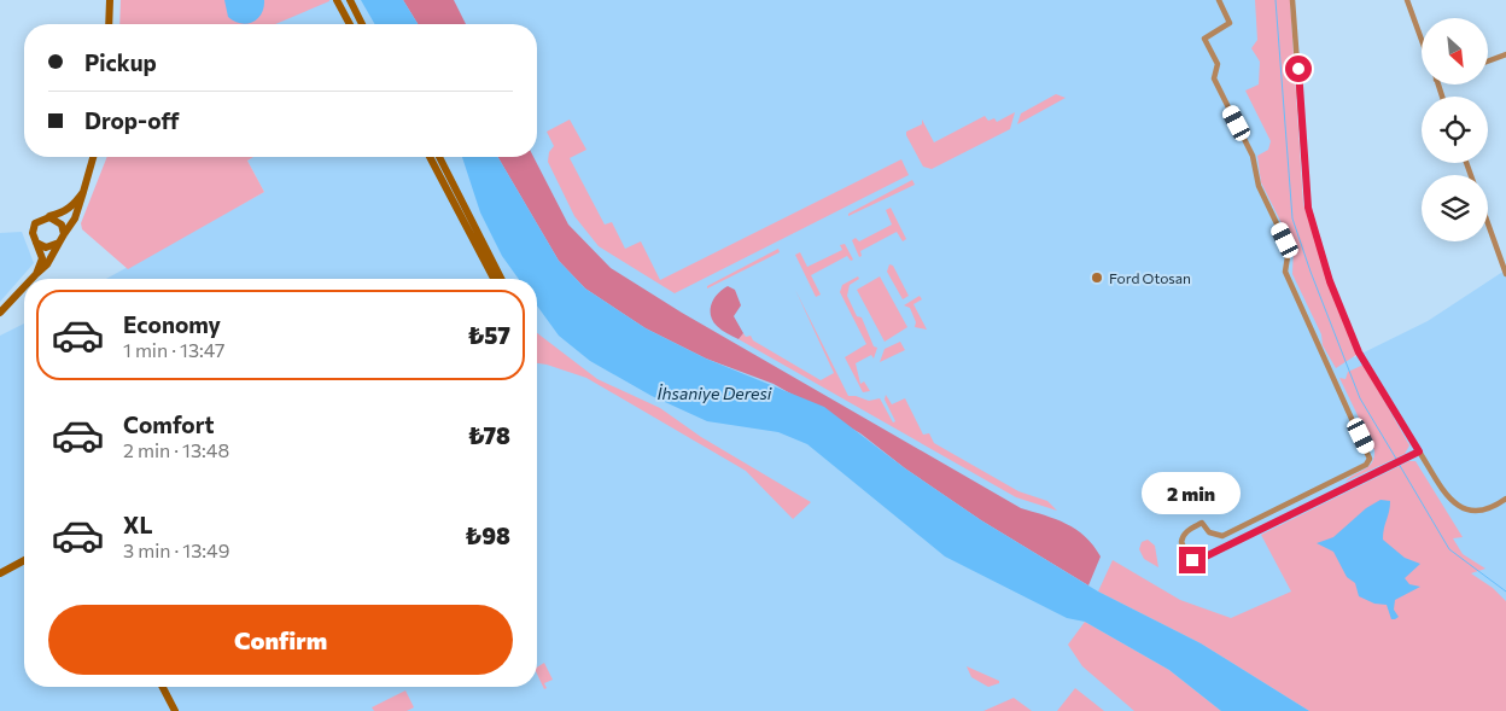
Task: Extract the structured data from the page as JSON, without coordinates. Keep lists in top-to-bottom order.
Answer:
{
  "water": ["İhsaniye Deresi"],
  "places": ["Ford Otosan"],
  "north": "bottom right",
  "page": {
    "banner": ["Pickup", "Drop-off"],
    "list": [
      {
        "name": "Economy",
        "note": "1 min · 13:47",
        "value": "₺57"
      },
      {
        "name": "Comfort",
        "note": "2 min · 13:48",
        "value": "₺78"
      },
      {
        "name": "XL",
        "note": "3 min · 13:49",
        "value": "₺98"
      }
    ],
    "bubble": "2 min",
    "buttons": "Confirm"
  }
}
